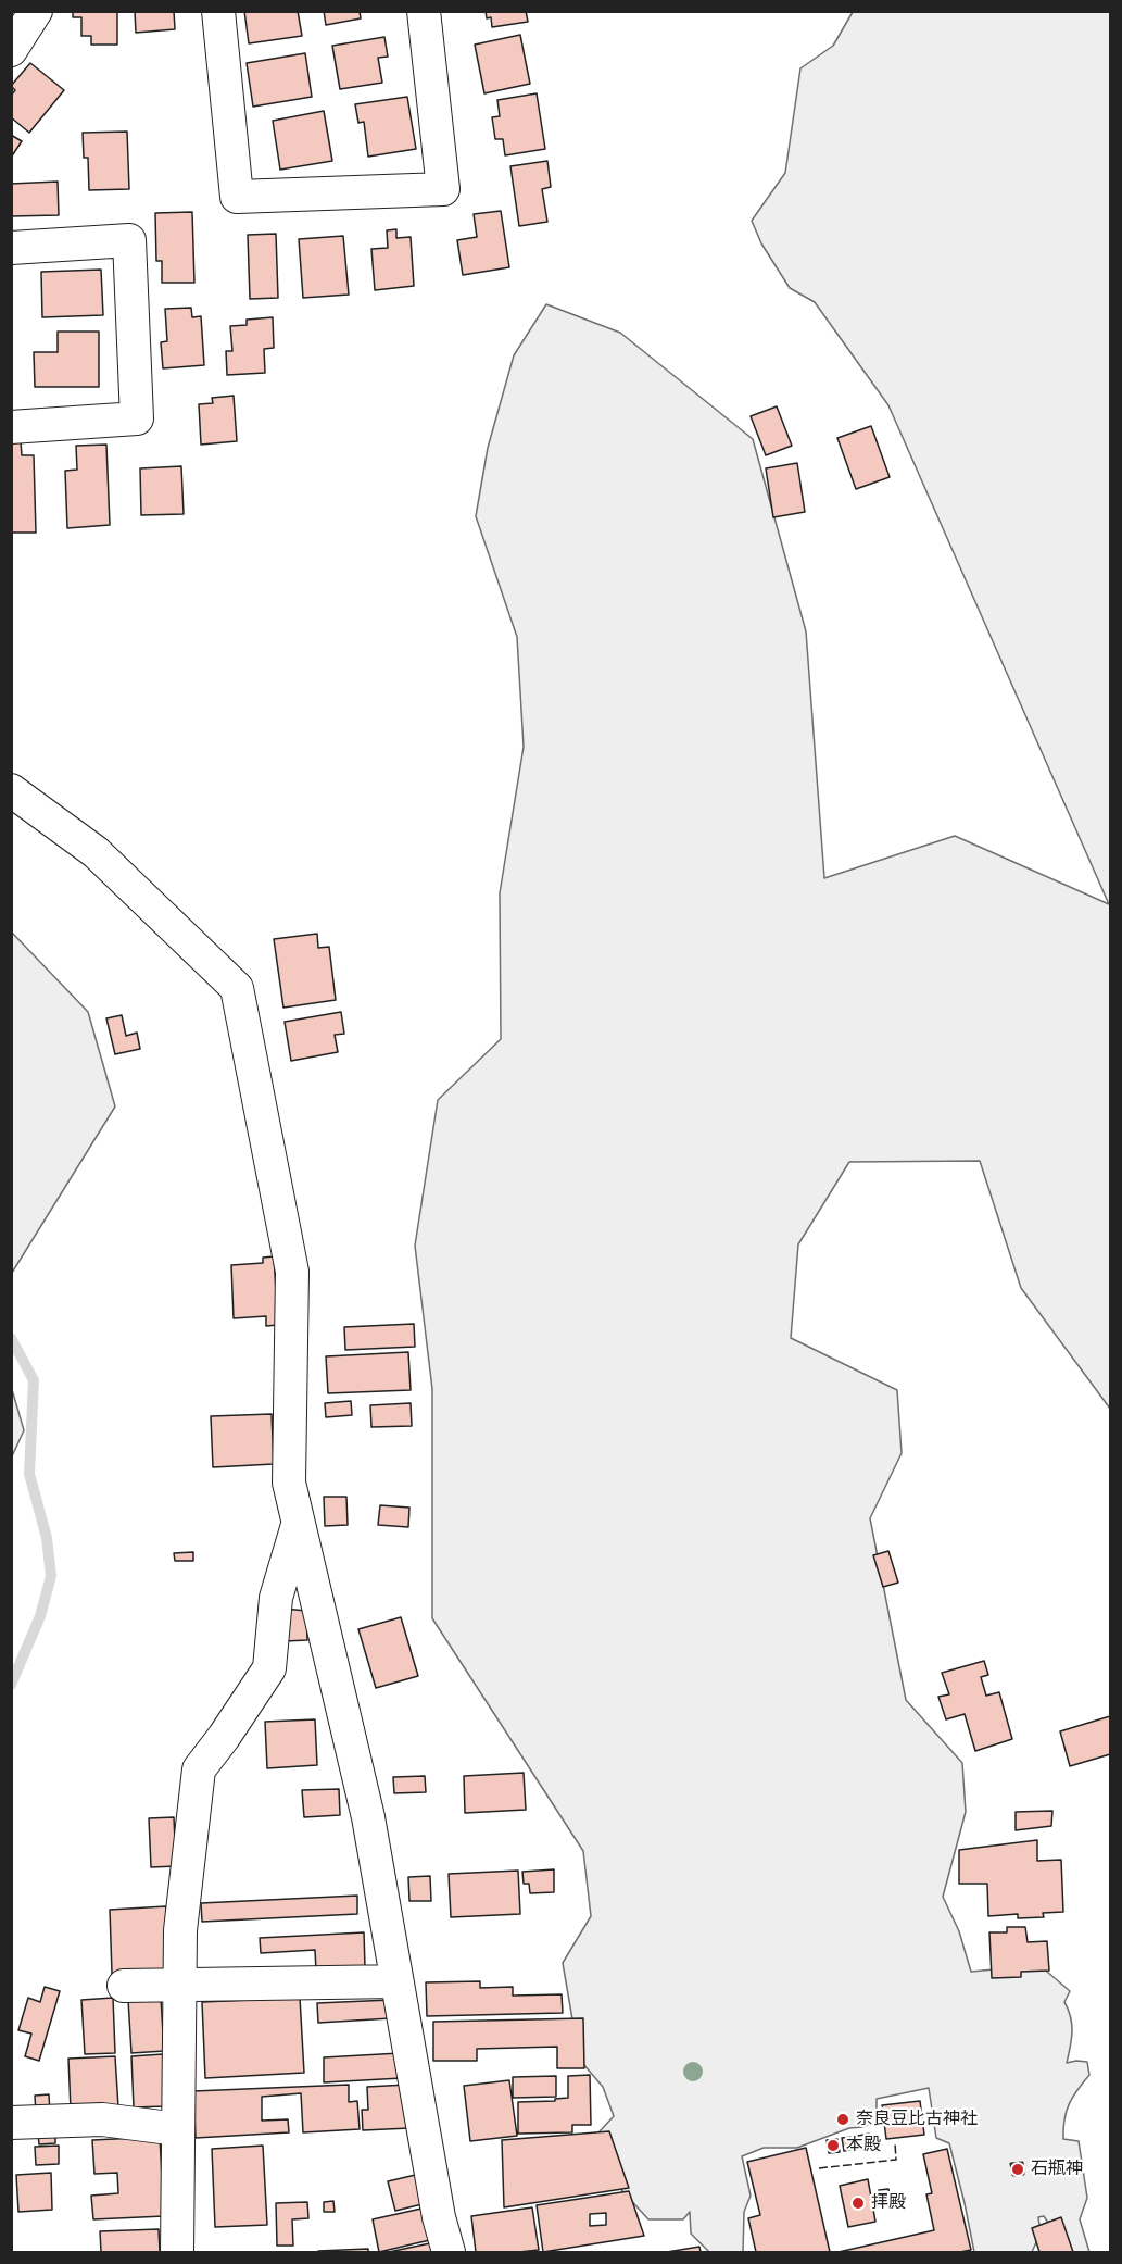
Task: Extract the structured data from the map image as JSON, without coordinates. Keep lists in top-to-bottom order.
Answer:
{
  "places": [
    "奈良豆比古神社",
    "本殿",
    "石瓶神",
    "拝殿"
  ]
}
